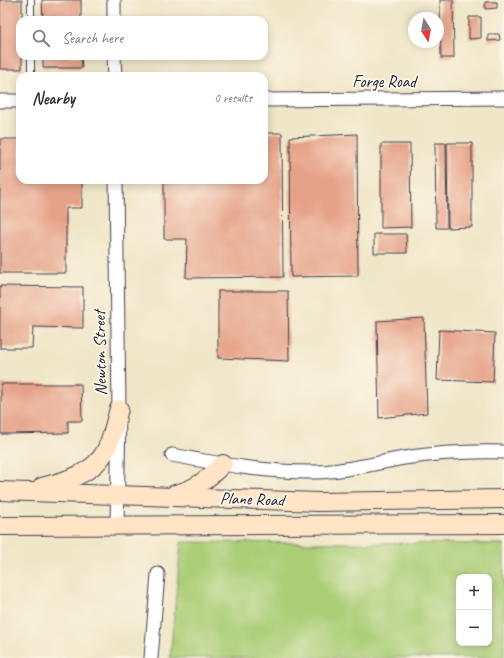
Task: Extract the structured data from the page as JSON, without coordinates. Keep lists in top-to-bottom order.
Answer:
{
  "streets": {
    "main road": ["Plane Road"],
    "street": ["Forge Road", "Newton Street"]
  },
  "crossings": [
    ["Newton Street", "Plane Road"]
  ],
  "north": "bottom",
  "page": {
    "search": "Search here",
    "heading": ["Nearby", "0 results"],
    "map_buttons": ["+", "−"]
  }
}
